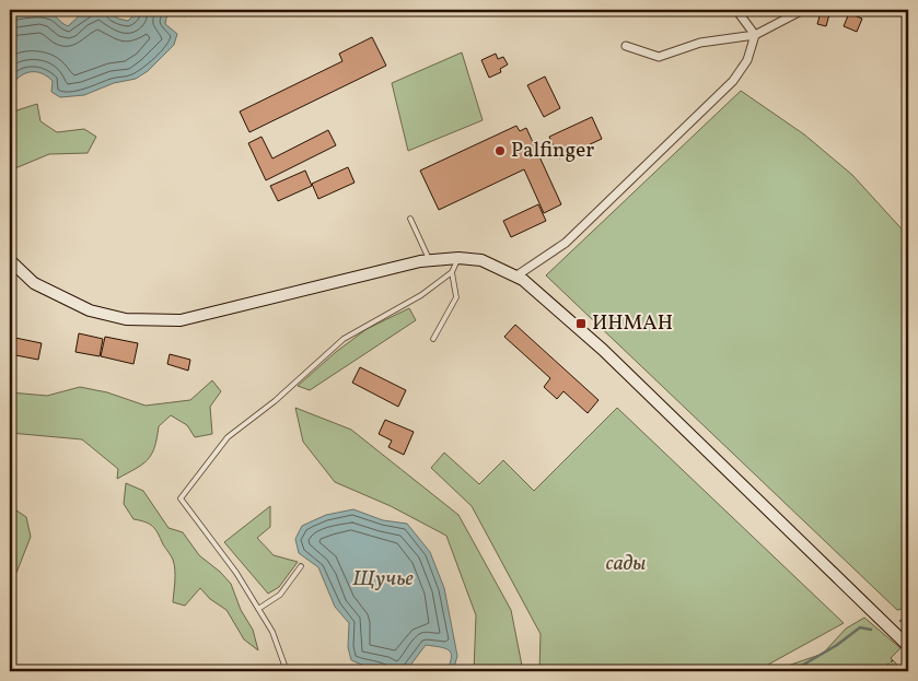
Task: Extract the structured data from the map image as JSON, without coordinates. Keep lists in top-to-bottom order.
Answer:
{
  "water": ["Щучье"],
  "parks": ["сады"],
  "places": {
    "other": ["Palfinger"],
    "transit": ["ИНМАН"]
  }
}
